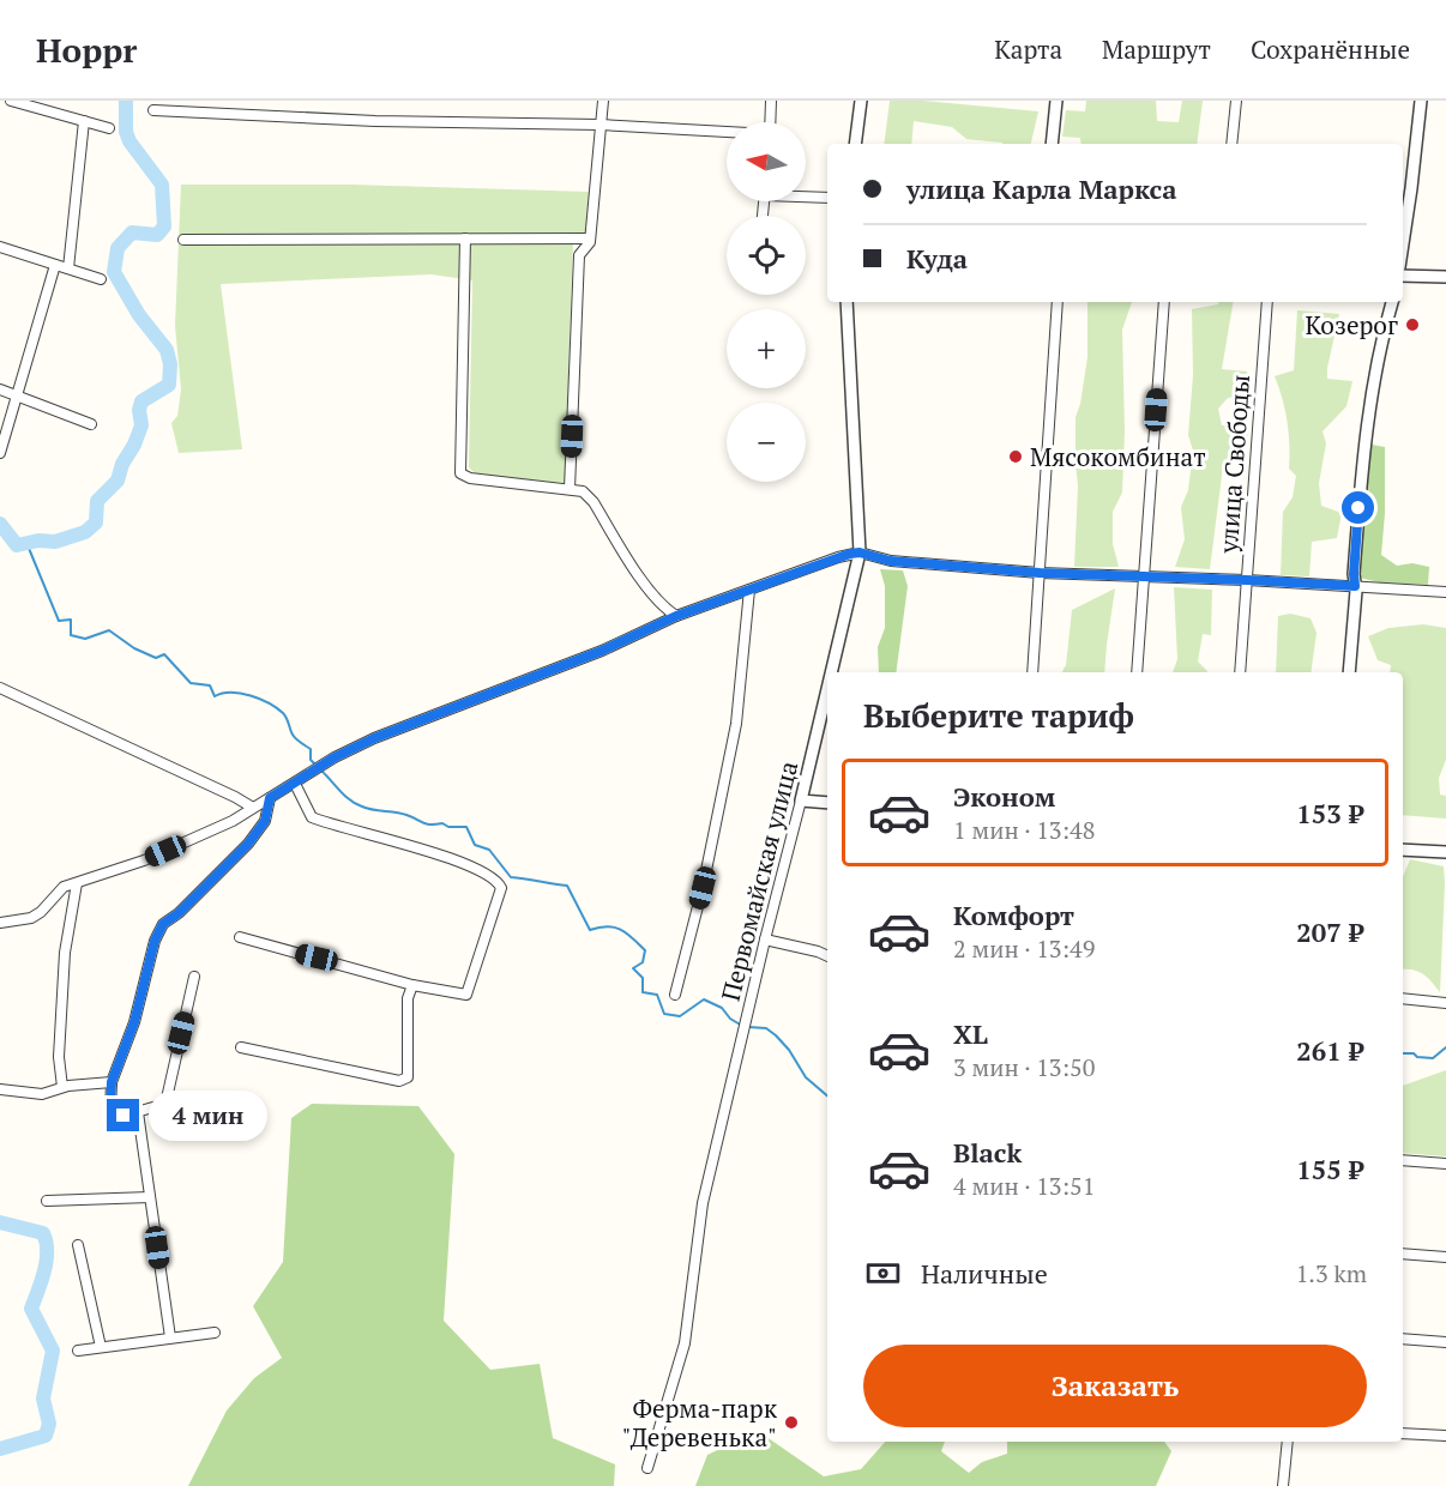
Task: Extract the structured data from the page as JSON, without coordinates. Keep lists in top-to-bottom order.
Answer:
{
  "streets": {
    "street": ["улица Свободы", "Первомайская улица"]
  },
  "places": ["Козерог", "Мясокомбинат", "Ферма-парк \"Деревенька\""],
  "north": "left",
  "page": {
    "header": "Hoppr",
    "nav": ["Карта", "Маршрут", "Сохранённые"],
    "map_buttons": ["+", "−"],
    "banner": ["улица Карла Маркса", "Куда"],
    "heading": "Выберите тариф",
    "list": [
      {
        "name": "Эконом",
        "note": "1 мин · 13:48",
        "value": "153 ₽"
      },
      {
        "name": "Комфорт",
        "note": "2 мин · 13:49",
        "value": "207 ₽"
      },
      {
        "name": "XL",
        "note": "3 мин · 13:50",
        "value": "261 ₽"
      },
      {
        "name": "Black",
        "note": "4 мин · 13:51",
        "value": "155 ₽"
      }
    ],
    "bubble": "4 мин",
    "pay": ["Наличные", "1.3 km"],
    "buttons": "Заказать"
  }
}
